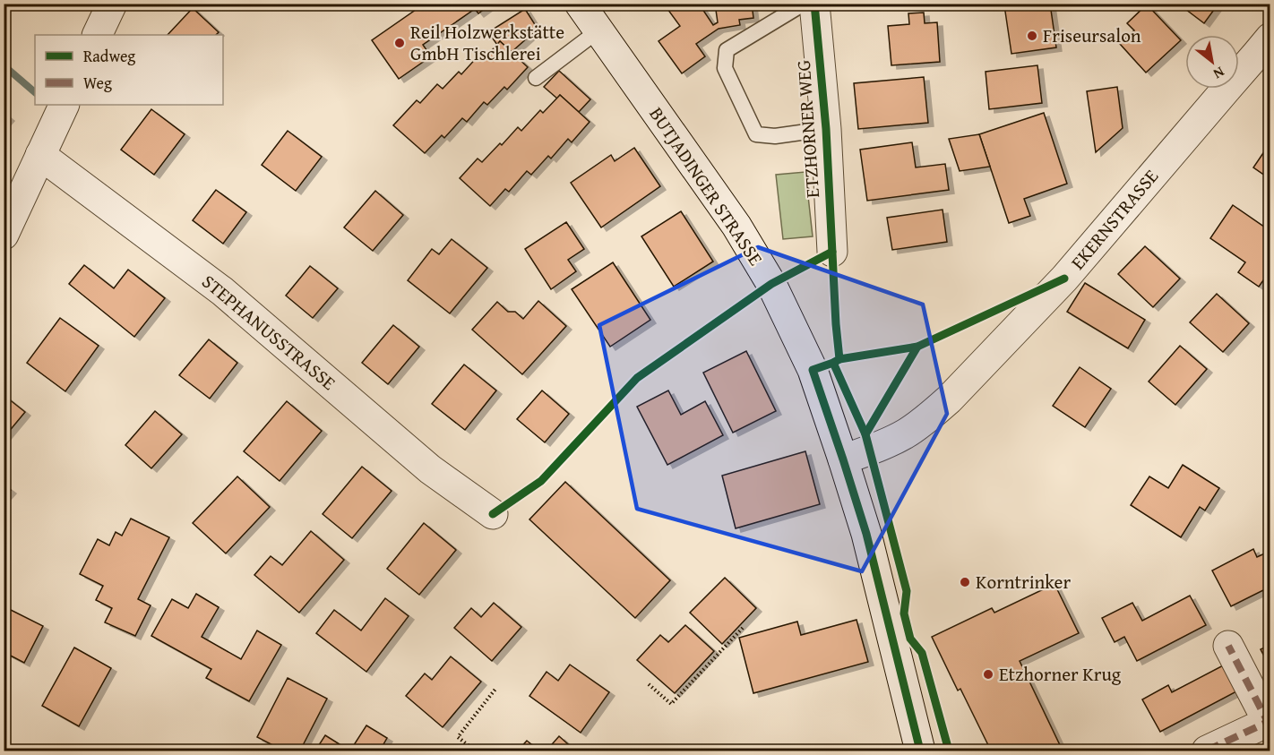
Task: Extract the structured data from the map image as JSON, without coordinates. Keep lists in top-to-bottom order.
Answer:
{
  "streets": {
    "street": [
      "ETZHORNER WEG",
      "BUTJADINGER STRASSE",
      "EKERNSTRASSE",
      "STEPHANUSSTRASSE"
    ]
  },
  "crossings": [
    ["BUTJADINGER STRASSE", "EKERNSTRASSE"]
  ],
  "places": [
    "Friseursalon",
    "Reil Holzwerkstätte GmbH Tischlerei",
    "Korntrinker",
    "Etzhorner Krug"
  ],
  "legend": ["Radweg", "Weg"],
  "north": "bottom right"
}
